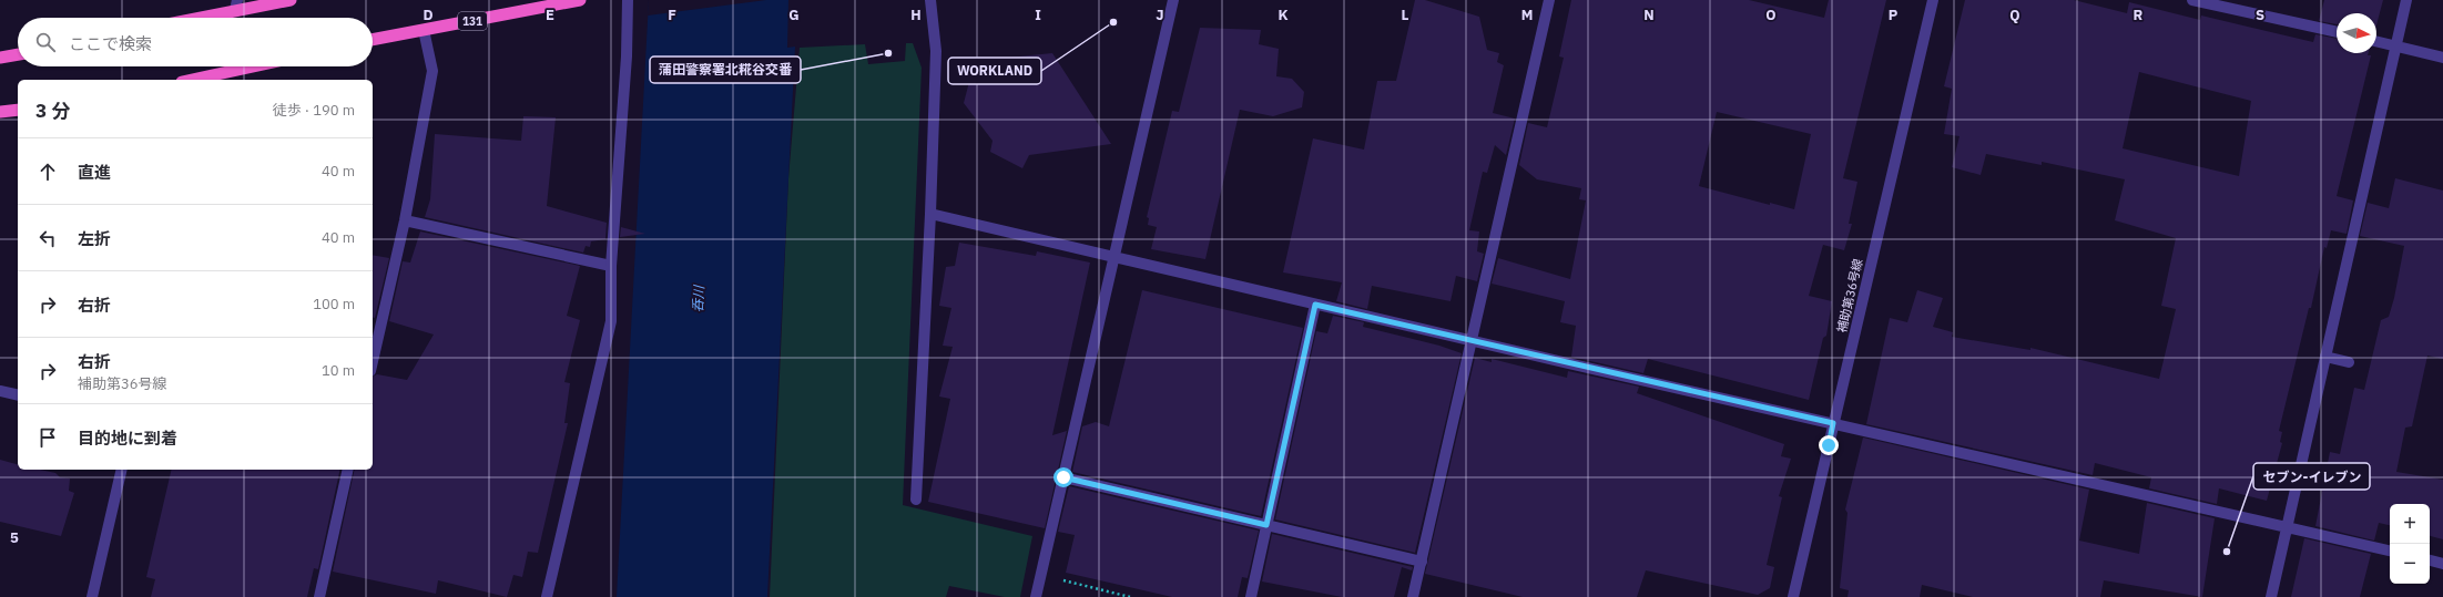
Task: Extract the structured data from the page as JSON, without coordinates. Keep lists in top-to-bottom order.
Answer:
{
  "streets": {
    "highway": ["131"],
    "street": ["補助第36号線"]
  },
  "water": ["呑川"],
  "places": ["WORKLAND", "蒲田警察署北糀谷交番", "セブン-イレブン"],
  "north": "right",
  "page": {
    "search": "ここで検索",
    "heading": ["3 分", "徒歩 · 190 m"],
    "list": [
      ["直進", "40 m"],
      ["左折", "40 m"],
      ["右折", "100 m"],
      ["右折", "補助第36号線", "10 m"],
      "目的地に到着"
    ],
    "map_buttons": ["+", "−"]
  },
  "grid": {
    "columns": [
      "D",
      "E",
      "F",
      "G",
      "H",
      "I",
      "J",
      "K",
      "L",
      "M",
      "N",
      "O",
      "P",
      "Q",
      "R",
      "S"
    ],
    "rows": ["5"]
  }
}
